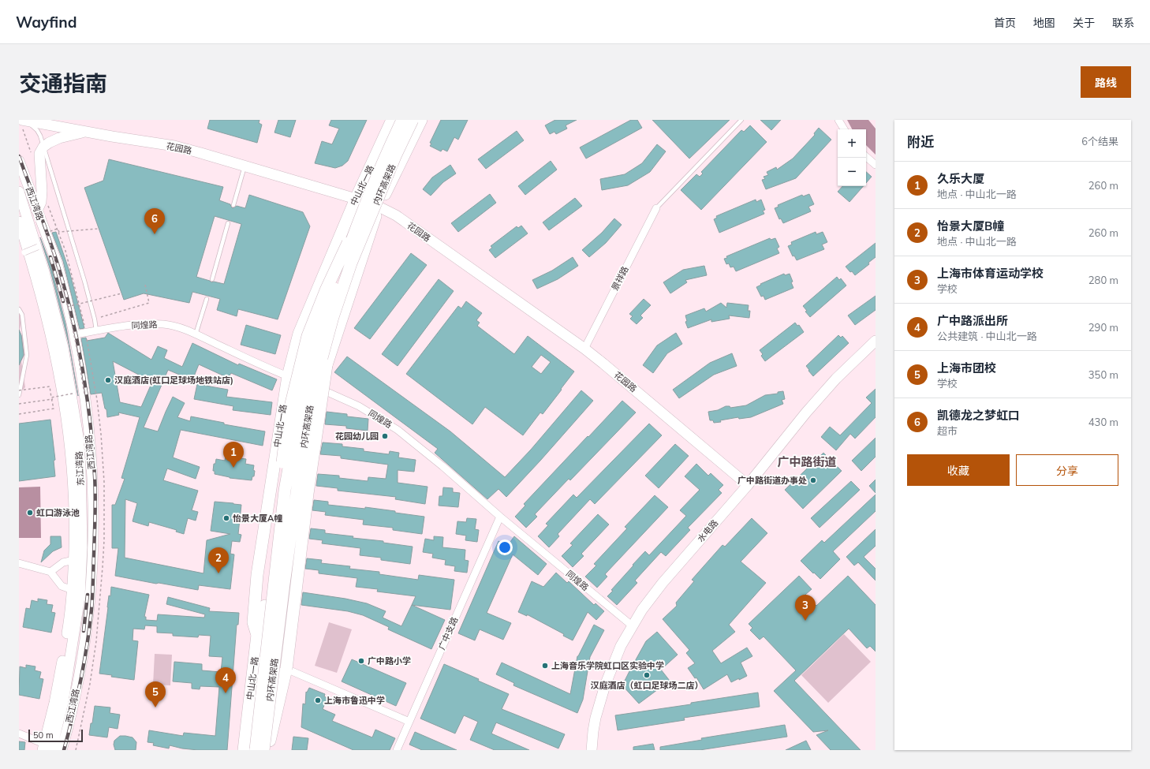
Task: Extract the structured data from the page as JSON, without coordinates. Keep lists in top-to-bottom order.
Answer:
{
  "streets": {
    "main road": [
      "花园路",
      "内环高架路",
      "中山北一路",
      "西江湾路",
      "东江湾路",
      "水电路"
    ],
    "street": ["景祥路", "同煌路", "广中支路"]
  },
  "crossings": [
    ["花园路", "中山北一路"],
    ["花园路", "景祥路"],
    ["花园路", "水电路"],
    ["中山北一路", "同煌路"],
    ["西江湾路", "同煌路"],
    ["同煌路", "水电路"],
    ["同煌路", "广中支路"]
  ],
  "districts": ["广中路街道"],
  "places": [
    "汉庭酒店(虹口足球场地铁站店)",
    "花园幼儿园",
    "广中路街道办事处",
    "虹口游泳池",
    "怡景大厦A幢",
    "广中路小学",
    "上海音乐学院虹口区实验中学",
    "汉庭酒店（虹口足球场二店）",
    "上海市鲁迅中学"
  ],
  "scale_bar": "50 m",
  "page": {
    "header": "Wayfind",
    "nav": [
      "首页",
      "地图",
      "关于",
      "联系"
    ],
    "title": "交通指南",
    "buttons": [
      "路线",
      ["收藏", "分享"]
    ],
    "heading": ["附近", "6个结果"],
    "map_buttons": ["+", "−"],
    "list": [
      {
        "mark": "1",
        "name": "久乐大厦",
        "note": "地点 · 中山北一路",
        "value": "260 m"
      },
      {
        "mark": "2",
        "name": "怡景大厦B幢",
        "note": "地点 · 中山北一路",
        "value": "260 m"
      },
      {
        "mark": "3",
        "name": "上海市体育运动学校",
        "note": "学校",
        "value": "280 m"
      },
      {
        "mark": "4",
        "name": "广中路派出所",
        "note": "公共建筑 · 中山北一路",
        "value": "290 m"
      },
      {
        "mark": "5",
        "name": "上海市团校",
        "note": "学校",
        "value": "350 m"
      },
      {
        "mark": "6",
        "name": "凯德龙之梦虹口",
        "note": "超市",
        "value": "430 m"
      }
    ],
    "pins": [
      "6",
      "1",
      "2",
      "3",
      "4",
      "5"
    ],
    "scale": "50 m"
  }
}
